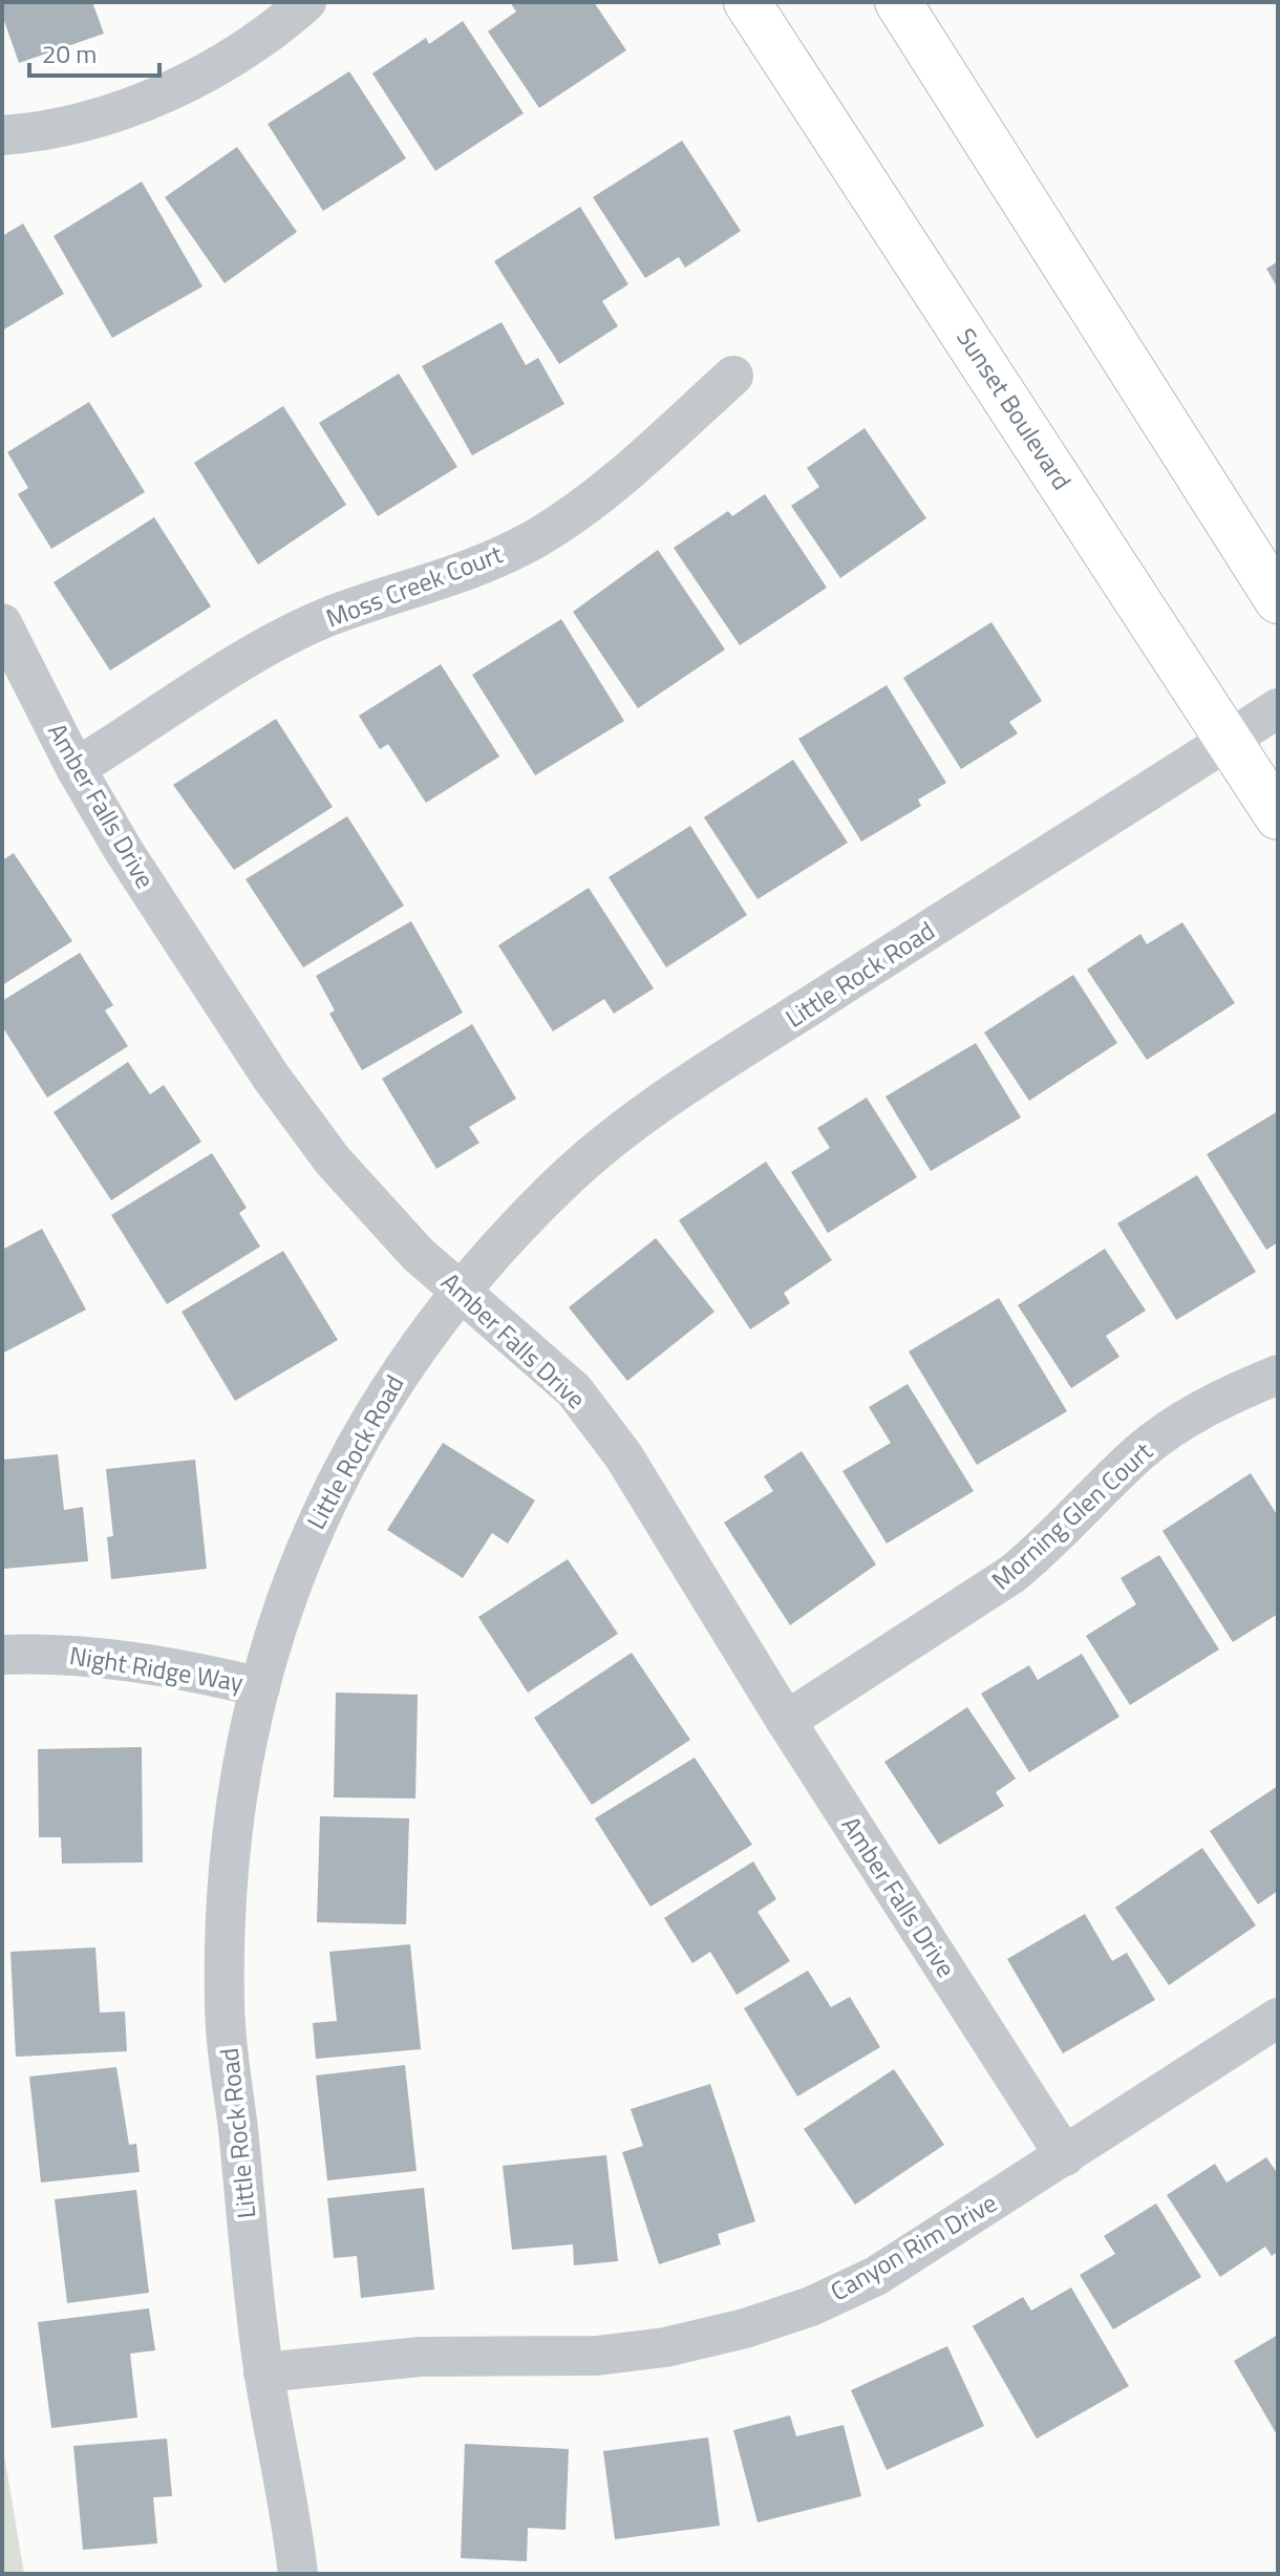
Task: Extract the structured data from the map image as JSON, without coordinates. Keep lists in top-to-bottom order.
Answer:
{
  "streets": {
    "main road": ["Sunset Boulevard"],
    "street": [
      "Moss Creek Court",
      "Amber Falls Drive",
      "Little Rock Road",
      "Morning Glen Court",
      "Night Ridge Way",
      "Canyon Rim Drive"
    ]
  },
  "crossings": [
    ["Sunset Boulevard", "Little Rock Road"],
    ["Moss Creek Court", "Amber Falls Drive"],
    ["Amber Falls Drive", "Little Rock Road"],
    ["Amber Falls Drive", "Morning Glen Court"],
    ["Amber Falls Drive", "Canyon Rim Drive"],
    ["Little Rock Road", "Night Ridge Way"],
    ["Little Rock Road", "Canyon Rim Drive"]
  ],
  "scale_bar": "20 m"
}
